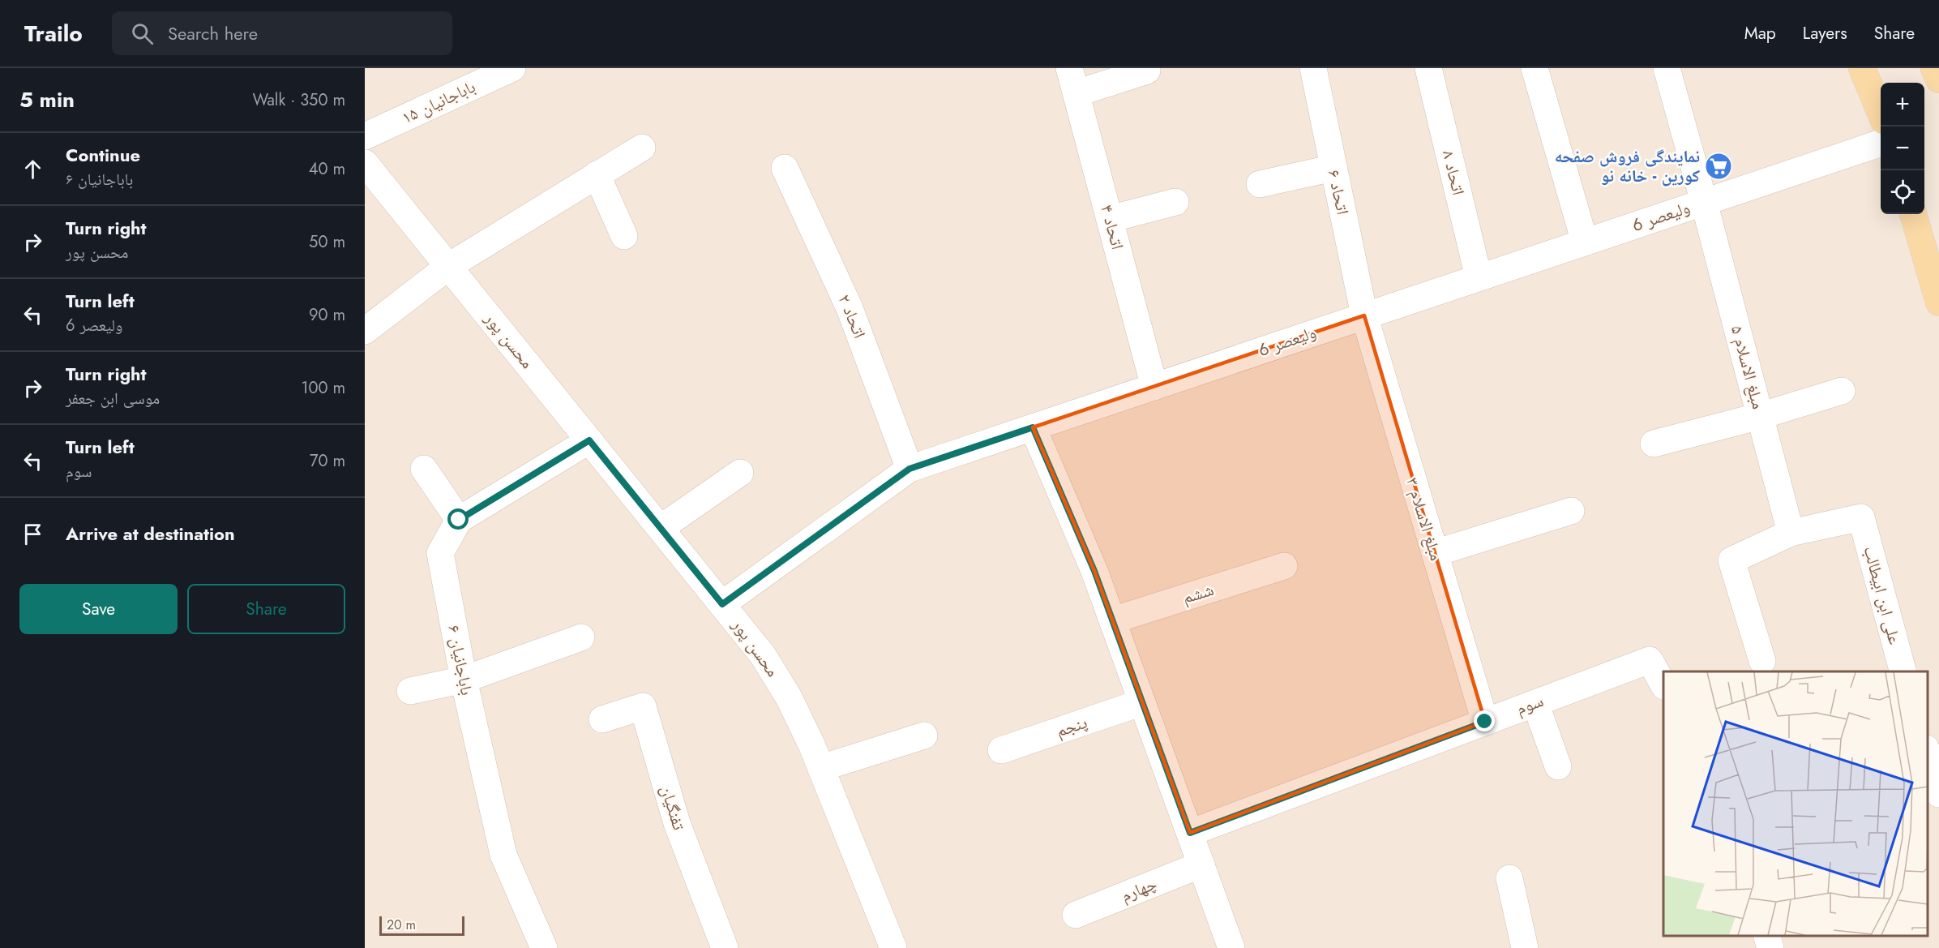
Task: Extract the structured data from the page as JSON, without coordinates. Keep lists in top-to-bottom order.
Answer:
{
  "streets": {
    "street": [
      "باباجانیان ۱۵",
      "اتحاد ۸",
      "اتحاد ۶",
      "ولیعصر 6",
      "اتحاد ۴",
      "اتحاد ۲",
      "محسن پور",
      "مبلغ الاسلام ۵",
      "مبلغ الاسلام ۳",
      "ششم",
      "علی ابن ابیطالب",
      "باباجانیان ۶",
      "سوم",
      "پنجم",
      "تفنگیان",
      "چهارم"
    ]
  },
  "crossings": [
    ["اتحاد ۸", "ولیعصر 6"],
    ["اتحاد ۶", "ولیعصر 6"],
    ["اتحاد ۶", "مبلغ الاسلام ۳"],
    ["ولیعصر 6", "اتحاد ۴"],
    ["ولیعصر 6", "اتحاد ۲"],
    ["ولیعصر 6", "محسن پور"],
    ["ولیعصر 6", "مبلغ الاسلام ۵"],
    ["ولیعصر 6", "مبلغ الاسلام ۳"],
    ["محسن پور", "باباجانیان ۶"],
    ["مبلغ الاسلام ۵", "علی ابن ابیطالب"],
    ["مبلغ الاسلام ۳", "سوم"]
  ],
  "places": {
    "supermarket": ["نمایندگی فروش صفحه کورین - خانه نو"]
  },
  "scale_bar": "20 m",
  "page": {
    "header": "Trailo",
    "search": "Search here",
    "nav": ["Map", "Layers", "Share"],
    "heading": ["5 min", "Walk · 350 m"],
    "map_buttons": ["+", "−"],
    "list": [
      ["Continue", "باباجانیان ۶", "40 m"],
      ["Turn right", "محسن پور", "50 m"],
      ["Turn left", "ولیعصر 6", "90 m"],
      ["Turn right", "موسی ابن جعفر", "100 m"],
      ["Turn left", "سوم", "70 m"],
      "Arrive at destination"
    ],
    "buttons": ["Save", "Share"],
    "scale": "20 m"
  }
}
